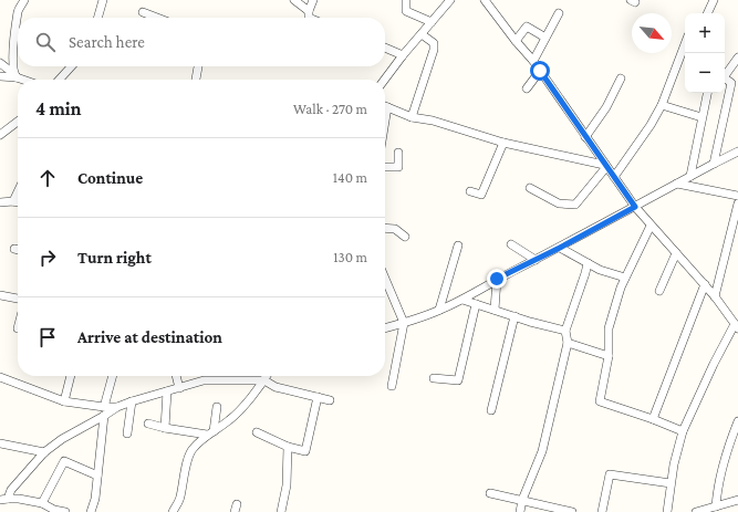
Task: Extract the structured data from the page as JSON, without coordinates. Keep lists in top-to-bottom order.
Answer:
{
  "north": "bottom right",
  "page": {
    "map_buttons": ["+", "−"],
    "search": "Search here",
    "heading": ["4 min", "Walk · 270 m"],
    "list": [
      ["Continue", "140 m"],
      ["Turn right", "130 m"],
      "Arrive at destination"
    ]
  }
}
